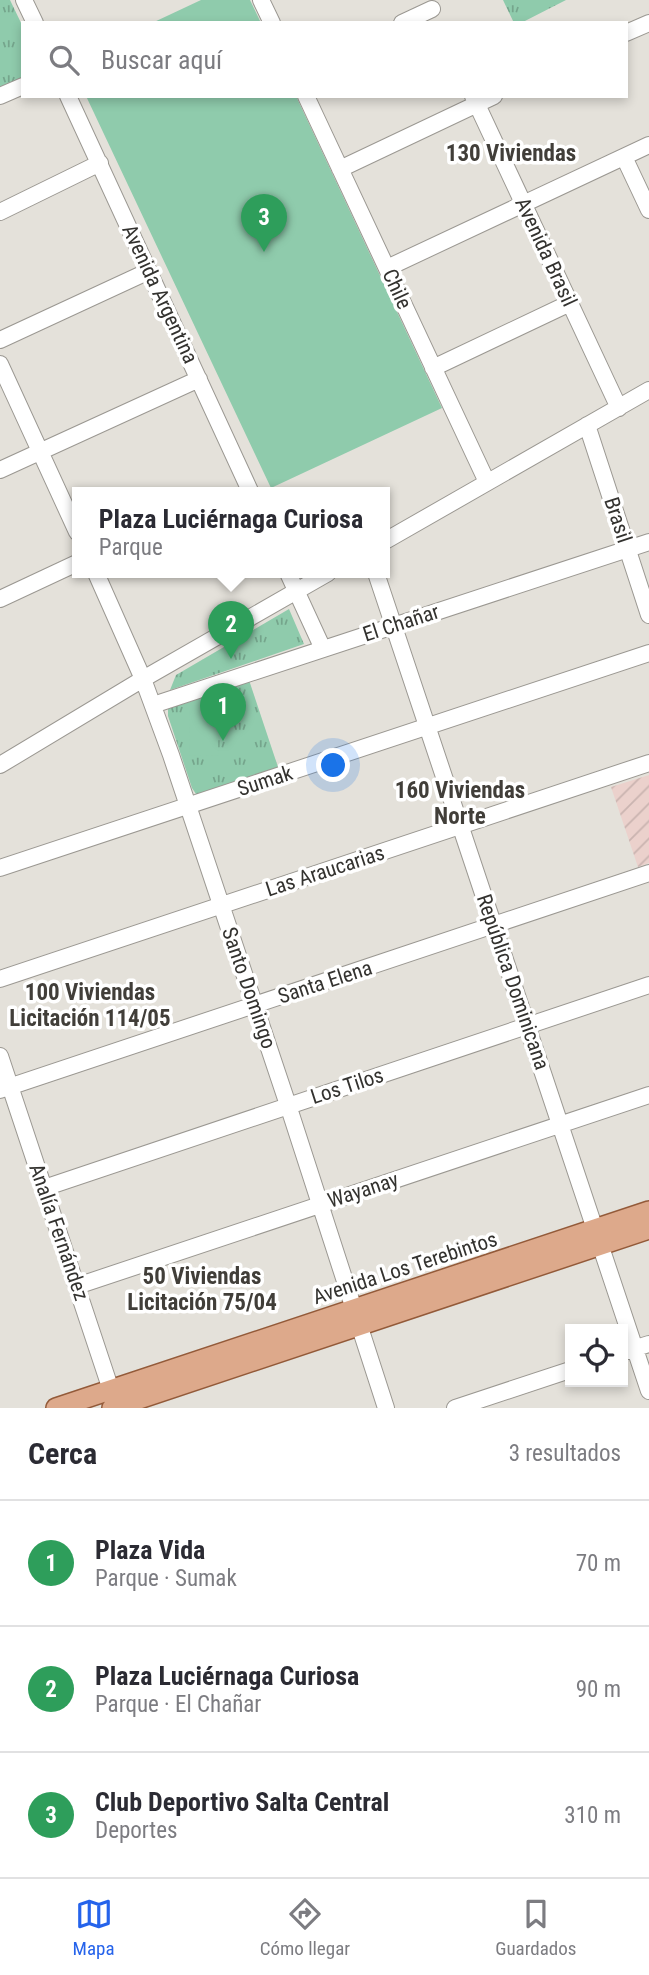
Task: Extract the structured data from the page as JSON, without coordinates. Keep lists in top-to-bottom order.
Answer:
{
  "streets": {
    "main road": ["Avenida Los Terebintos"],
    "street": [
      "Avenida Brasil",
      "Chile",
      "Avenida Argentina",
      "Brasil",
      "El Chañar",
      "Sumak",
      "Las Araucarias",
      "Santa Elena",
      "República Dominicana",
      "Santo Domingo",
      "Los Tilos",
      "Wayanay",
      "Analía Fernández"
    ]
  },
  "crossings": [
    ["Brasil", "El Chañar"],
    ["El Chañar", "República Dominicana"],
    ["El Chañar", "Santo Domingo"],
    ["Sumak", "República Dominicana"],
    ["Sumak", "Santo Domingo"],
    ["Las Araucarias", "República Dominicana"],
    ["Las Araucarias", "Santo Domingo"],
    ["Santa Elena", "República Dominicana"],
    ["Santa Elena", "Santo Domingo"],
    ["Santa Elena", "Analía Fernández"],
    ["República Dominicana", "Los Tilos"],
    ["República Dominicana", "Wayanay"],
    ["República Dominicana", "Avenida Los Terebintos"],
    ["Santo Domingo", "Los Tilos"],
    ["Santo Domingo", "Wayanay"],
    ["Santo Domingo", "Avenida Los Terebintos"],
    ["Los Tilos", "Analía Fernández"],
    ["Wayanay", "Analía Fernández"],
    ["Analía Fernández", "Avenida Los Terebintos"]
  ],
  "districts": [
    "130 Viviendas",
    "160 Viviendas Norte",
    "100 Viviendas Licitación 114/05",
    "50 Viviendas Licitación 75/04"
  ],
  "page": {
    "search": "Buscar aquí",
    "pins": ["3", "2", "1"],
    "popup": ["Plaza Luciérnaga Curiosa", "Parque"],
    "heading": ["Cerca", "3 resultados"],
    "list": [
      {
        "mark": "1",
        "name": "Plaza Vida",
        "note": "Parque · Sumak",
        "value": "70 m"
      },
      {
        "mark": "2",
        "name": "Plaza Luciérnaga Curiosa",
        "note": "Parque · El Chañar",
        "value": "90 m"
      },
      {
        "mark": "3",
        "name": "Club Deportivo Salta Central",
        "note": "Deportes",
        "value": "310 m"
      }
    ],
    "nav": ["Mapa", "Cómo llegar", "Guardados"]
  }
}
